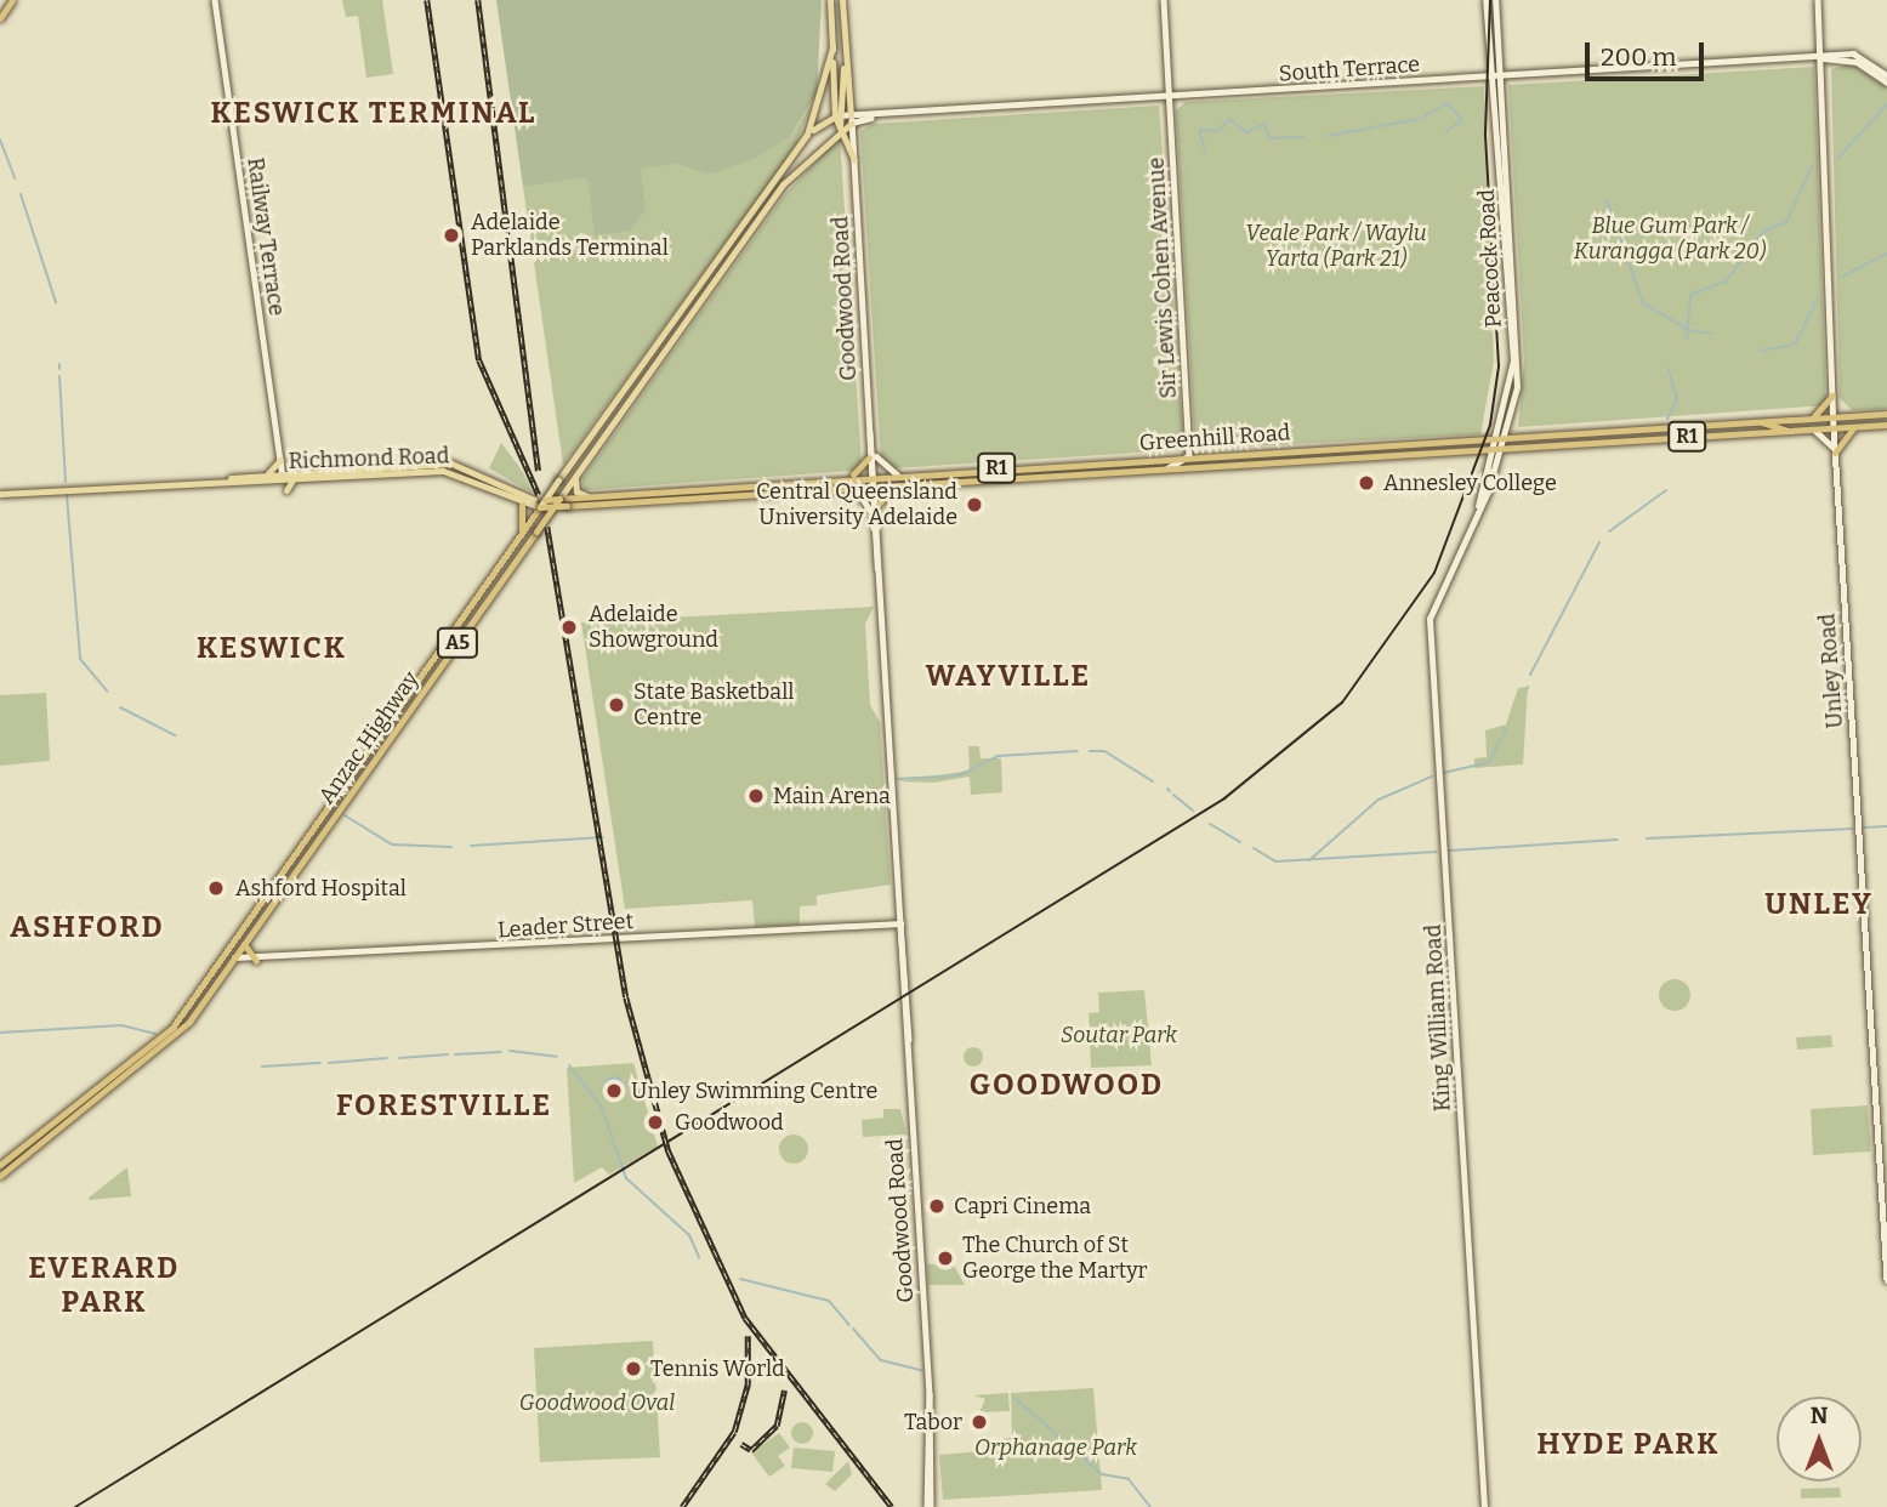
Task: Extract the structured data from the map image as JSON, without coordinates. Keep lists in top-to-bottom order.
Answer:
{
  "streets": {
    "highway": [
      "R1",
      "Greenhill Road",
      "Richmond Road",
      "A5",
      "Anzac Highway"
    ],
    "main road": [
      "South Terrace",
      "Railway Terrace",
      "Peacock Road",
      "Sir Lewis Cohen Avenue",
      "Goodwood Road",
      "Unley Road",
      "Leader Street",
      "King William Road"
    ]
  },
  "crossings": [
    ["South Terrace", "Peacock Road"],
    ["South Terrace", "Sir Lewis Cohen Avenue"],
    ["South Terrace", "Goodwood Road"],
    ["South Terrace", "Unley Road"],
    ["South Terrace", "Anzac Highway"],
    ["Railway Terrace", "Richmond Road"],
    ["Peacock Road", "Greenhill Road"],
    ["Peacock Road", "King William Road"],
    ["Sir Lewis Cohen Avenue", "Greenhill Road"],
    ["Goodwood Road", "Greenhill Road"],
    ["Goodwood Road", "Anzac Highway"],
    ["Goodwood Road", "Leader Street"],
    ["Greenhill Road", "Richmond Road"],
    ["Greenhill Road", "Unley Road"],
    ["Greenhill Road", "Anzac Highway"],
    ["Greenhill Road", "King William Road"],
    ["Richmond Road", "Anzac Highway"],
    ["Anzac Highway", "Leader Street"]
  ],
  "districts": [
    "KESWICK TERMINAL",
    "KESWICK",
    "WAYVILLE",
    "UNLEY",
    "ASHFORD",
    "GOODWOOD",
    "FORESTVILLE",
    "EVERARD PARK",
    "HYDE PARK"
  ],
  "parks": [
    "Blue Gum Park / Kurangga (Park 20)",
    "Veale Park / Waylu Yarta (Park 21)",
    "Soutar Park",
    "Goodwood Oval",
    "Orphanage Park"
  ],
  "places": [
    "Adelaide Parklands Terminal",
    "Annesley College",
    "Central Queensland University Adelaide",
    "Adelaide Showground",
    "State Basketball Centre",
    "Main Arena",
    "Ashford Hospital",
    "Unley Swimming Centre",
    "Goodwood",
    "Capri Cinema",
    "The Church of St George the Martyr",
    "Tennis World",
    "Tabor"
  ],
  "scale_bar": "200 m",
  "north": "top"
}
